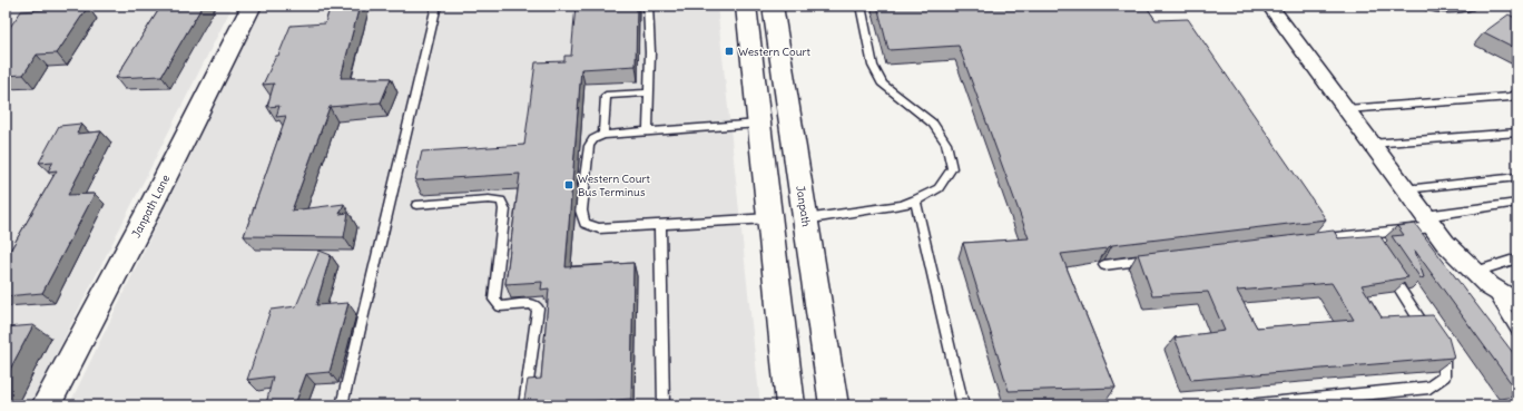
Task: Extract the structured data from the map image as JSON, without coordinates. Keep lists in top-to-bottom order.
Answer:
{
  "streets": {
    "main road": ["Janpath Lane", "Janpath"]
  },
  "places": {
    "transit": ["Western Court", "Western Court Bus Terminus"]
  }
}
